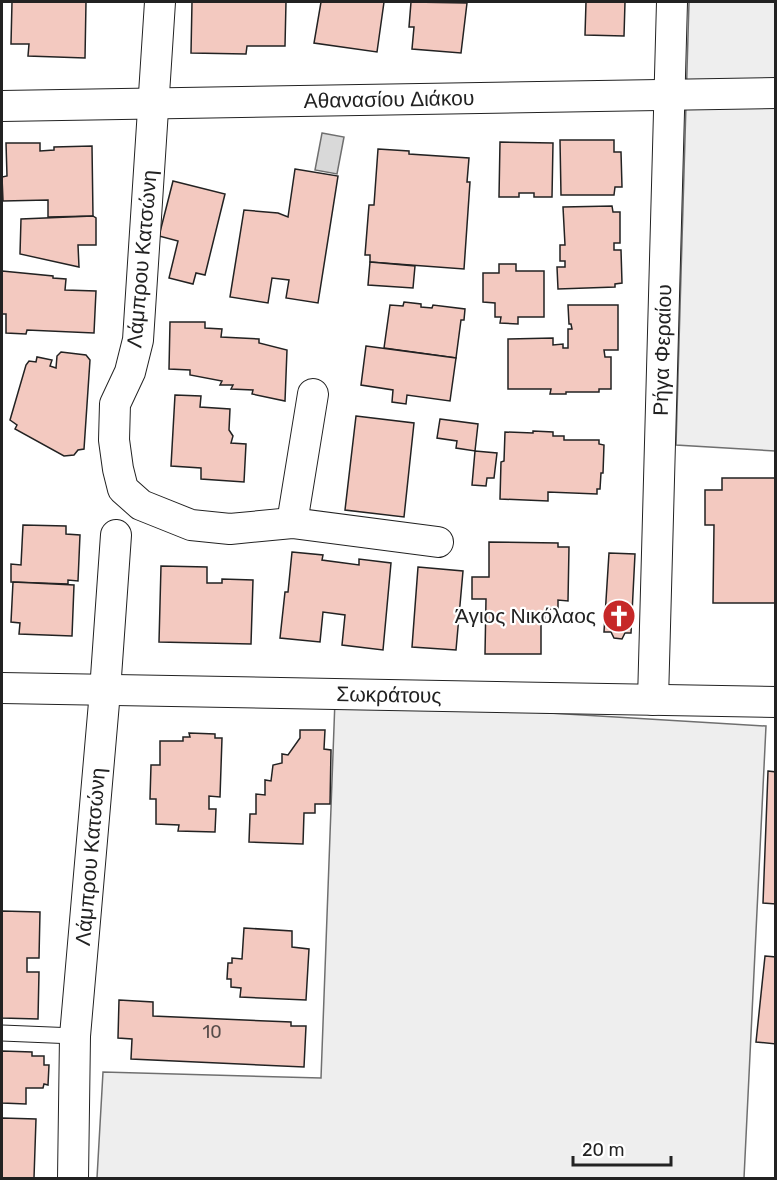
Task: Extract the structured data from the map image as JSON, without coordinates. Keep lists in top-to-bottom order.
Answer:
{
  "streets": {
    "street": [
      "Αθανασίου Διάκου",
      "Λάμπρου Κατσώνη",
      "Ρήγα Φεραίου",
      "Σωκράτους"
    ]
  },
  "crossings": [
    ["Αθανασίου Διάκου", "Λάμπρου Κατσώνη"],
    ["Αθανασίου Διάκου", "Ρήγα Φεραίου"],
    ["Λάμπρου Κατσώνη", "Σωκράτους"],
    ["Ρήγα Φεραίου", "Σωκράτους"]
  ],
  "places": {
    "church": ["Άγιος Νικόλαος"]
  },
  "house_numbers": ["10"],
  "scale_bar": "20 m"
}
